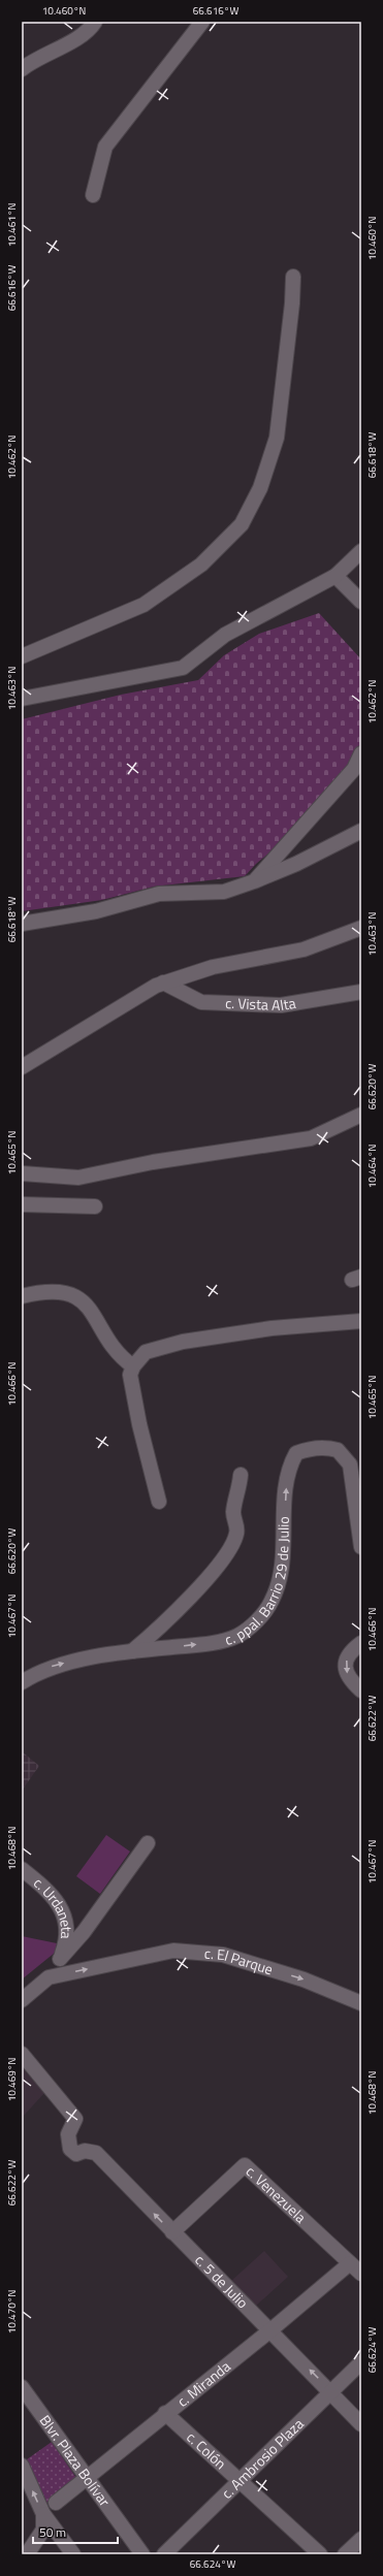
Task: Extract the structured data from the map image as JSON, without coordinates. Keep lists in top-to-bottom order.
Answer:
{
  "streets": {
    "street": [
      "c. Vista Alta",
      "c. ppal. Barrio 29 de Julio",
      "c. Urdaneta",
      "c. El Parque",
      "c. Venezuela",
      "c. 5 de Julio",
      "c. Miranda",
      "c. Colón",
      "c. Ambrosio Plaza",
      "Blvr. Plaza Bolívar"
    ]
  },
  "crossings": [
    ["c. Urdaneta", "c. El Parque"],
    ["c. Venezuela", "c. 5 de Julio"],
    ["c. Venezuela", "c. Miranda"],
    ["c. 5 de Julio", "c. Miranda"],
    ["c. 5 de Julio", "c. Ambrosio Plaza"],
    ["c. Miranda", "c. Colón"],
    ["c. Miranda", "Blvr. Plaza Bolívar"],
    ["c. Colón", "c. Ambrosio Plaza"]
  ],
  "one_way": ["c. El Parque", "c. 5 de Julio"],
  "scale_bar": "50 m",
  "coordinates": [
    "10.460°N",
    "66.616°W",
    "10.461°N",
    "66.618°W",
    "10.462°N",
    "10.463°N",
    "66.620°W",
    "10.465°N",
    "10.464°N",
    "10.466°N",
    "10.467°N",
    "66.622°W",
    "10.468°N",
    "10.469°N",
    "10.470°N",
    "66.624°W"
  ]
}
